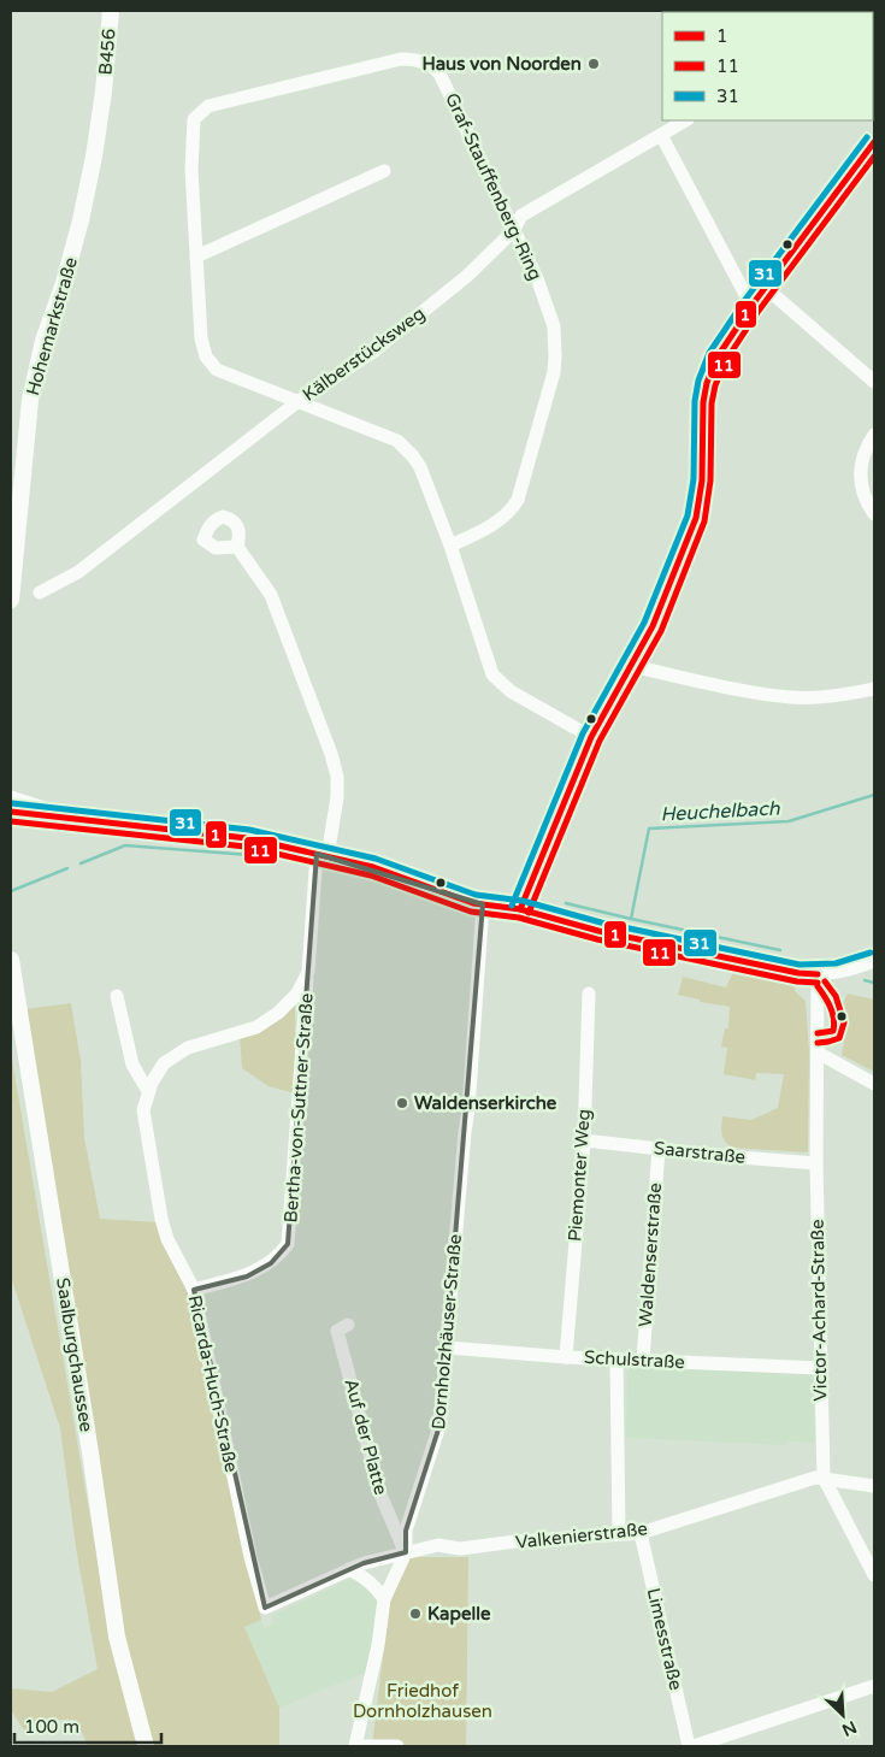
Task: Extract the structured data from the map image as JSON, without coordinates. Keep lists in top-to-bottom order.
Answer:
{
  "streets": {
    "main road": ["B456", "Hohemarkstraße", "Saalburgchaussee"],
    "street": [
      "Graf-Stauffenberg-Ring",
      "Kälberstücksweg",
      "Bertha-von-Suttner-Straße",
      "Saarstraße",
      "Piemonter Weg",
      "Waldenserstraße",
      "Victor-Achard-Straße",
      "Dornholzhäuser Straße",
      "Schulstraße",
      "Ricarda-Huch-Straße",
      "Auf der Platte",
      "Valkenierstraße",
      "Limesstraße"
    ]
  },
  "crossings": [
    ["B456", "Hohemarkstraße"],
    ["Graf-Stauffenberg-Ring", "Kälberstücksweg"],
    ["Bertha-von-Suttner-Straße", "Ricarda-Huch-Straße"],
    ["Saarstraße", "Piemonter Weg"],
    ["Saarstraße", "Waldenserstraße"],
    ["Saarstraße", "Victor-Achard-Straße"],
    ["Piemonter Weg", "Schulstraße"],
    ["Waldenserstraße", "Schulstraße"],
    ["Victor-Achard-Straße", "Schulstraße"],
    ["Victor-Achard-Straße", "Valkenierstraße"],
    ["Dornholzhäuser Straße", "Schulstraße"],
    ["Dornholzhäuser Straße", "Auf der Platte"],
    ["Dornholzhäuser Straße", "Valkenierstraße"],
    ["Ricarda-Huch-Straße", "Valkenierstraße"],
    ["Auf der Platte", "Valkenierstraße"],
    ["Valkenierstraße", "Limesstraße"]
  ],
  "water": ["Heuchelbach"],
  "parks": ["Friedhof Dornholzhausen"],
  "places": ["Haus von Noorden", "Waldenserkirche", "Kapelle"],
  "lines": ["transit line 31", "transit line 1", "transit line 11"],
  "legend": ["1", "11", "31"],
  "scale_bar": "100 m",
  "north": "bottom right"
}
